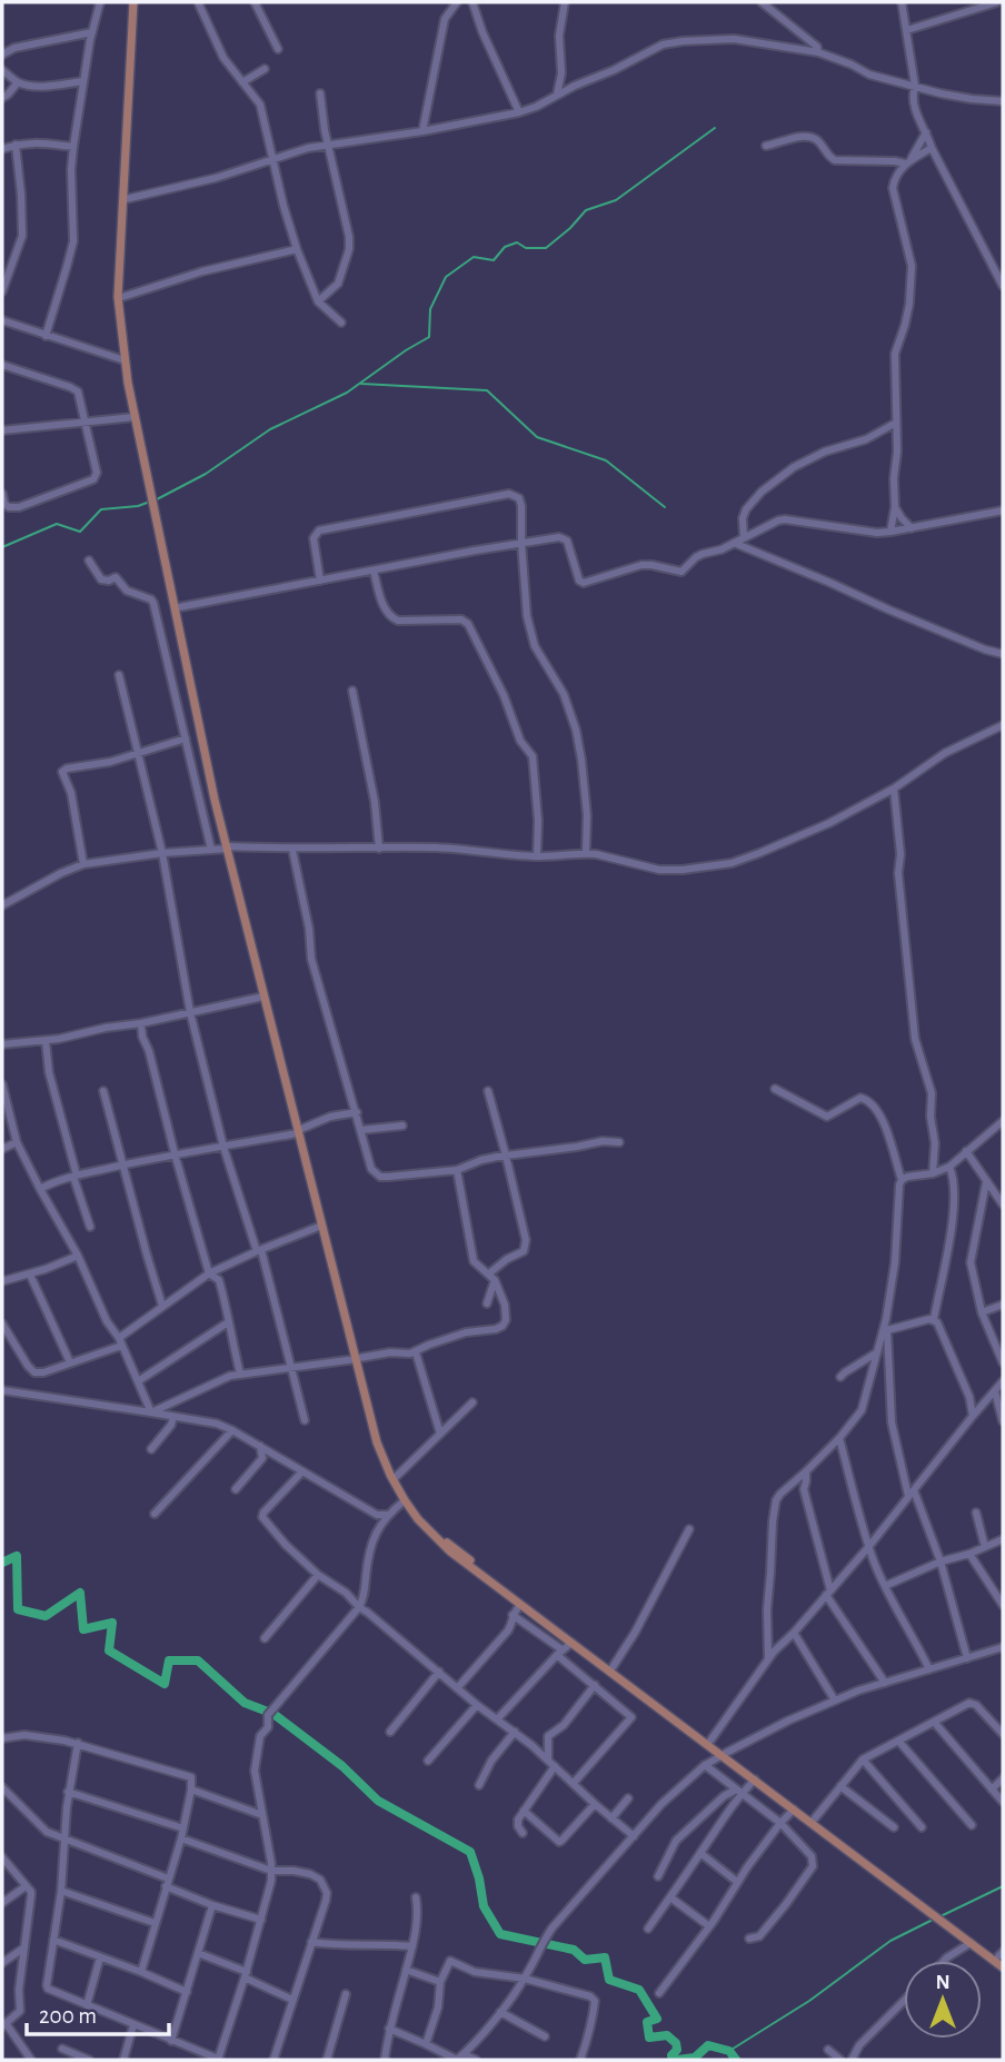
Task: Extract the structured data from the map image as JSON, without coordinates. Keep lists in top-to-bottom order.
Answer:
{
  "scale_bar": "200 m",
  "north": "top"
}
